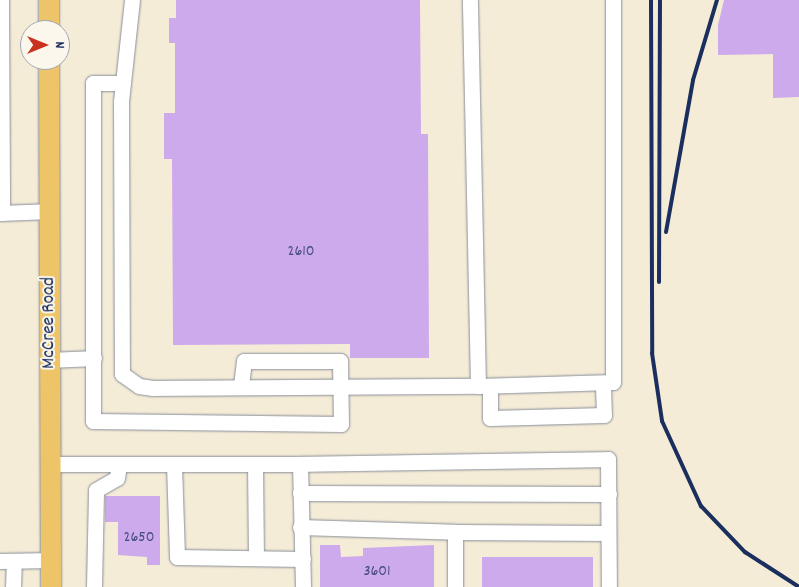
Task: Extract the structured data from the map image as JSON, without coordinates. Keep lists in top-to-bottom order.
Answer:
{
  "streets": {
    "main road": ["McCree Road"]
  },
  "house_numbers": ["2610", "2650", "3601"],
  "north": "right"
}
